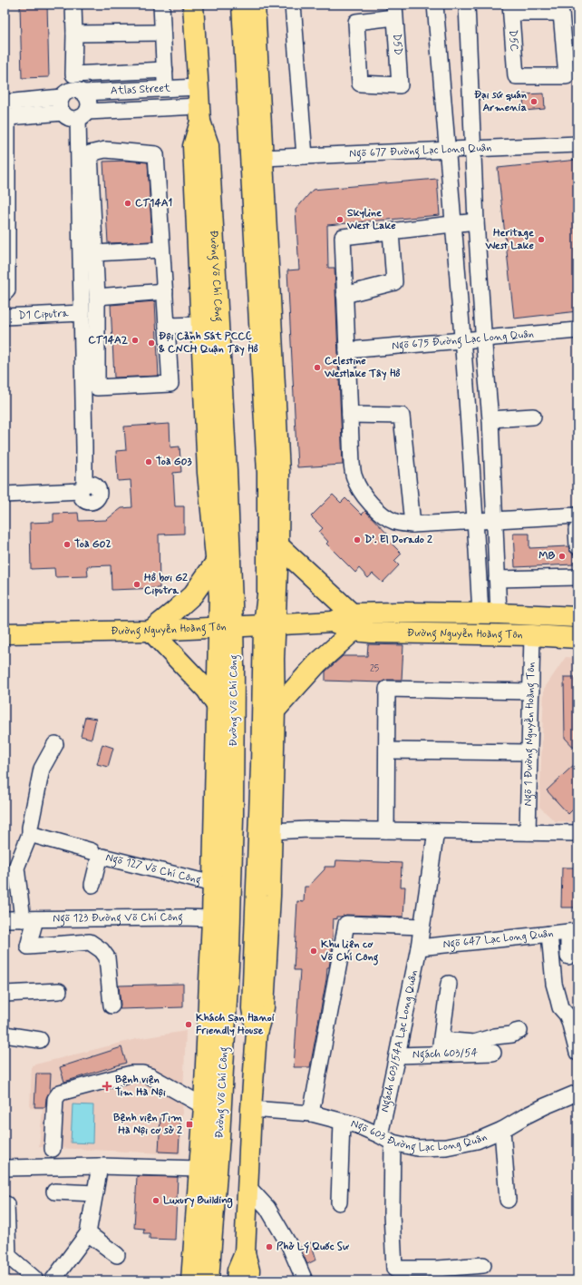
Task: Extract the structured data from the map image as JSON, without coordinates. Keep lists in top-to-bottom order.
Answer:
{
  "streets": {
    "main road": ["Đường Võ Chí Công", "Đường Nguyễn Hoàng Tôn"],
    "street": [
      "D5C",
      "D5D",
      "Atlas Street",
      "Ngõ 677 Đường Lạc Long Quân",
      "D1 Ciputra",
      "Ngõ 675 Đường Lạc Long Quân",
      "Ngõ 1 Đường Nguyễn Hoàng Tôn",
      "Ngõ 127 Võ Chí Công",
      "Ngõ 123 Đường Võ Chí Công",
      "Ngõ 647 Lạc Long Quân",
      "Ngách 603/54A Lạc Long Quân",
      "Ngách 603/54",
      "Ngõ 603 Đường Lạc Long Quân"
    ]
  },
  "crossings": [
    ["Atlas Street", "Đường Võ Chí Công"],
    ["Đường Võ Chí Công", "Đường Nguyễn Hoàng Tôn"],
    ["Đường Võ Chí Công", "Ngõ 127 Võ Chí Công"],
    ["Đường Võ Chí Công", "Ngõ 123 Đường Võ Chí Công"],
    ["Đường Nguyễn Hoàng Tôn", "Ngõ 1 Đường Nguyễn Hoàng Tôn"],
    ["Ngõ 647 Lạc Long Quân", "Ngách 603/54A Lạc Long Quân"],
    ["Ngách 603/54A Lạc Long Quân", "Ngách 603/54"],
    ["Ngách 603/54A Lạc Long Quân", "Ngõ 603 Đường Lạc Long Quân"]
  ],
  "places": {
    "other": [
      "Đại sứ quán Armenia",
      "CT14A1",
      "Skyline West Lake",
      "Heritage West Lake",
      "CT14A2",
      "Đội Cảnh Sát PCCC & CNCH Quận Tây Hồ",
      "Celestine Westlake Tây Hồ",
      "Toà G03",
      "D’. El Dorado 2",
      "Toà G02",
      "MB",
      "Hồ bơi G2 Ciputra",
      "Khu liên cơ Võ Chí Công",
      "Khách Sạn Hanoi Friendly House",
      "Luxury Building",
      "Phở Lý Quốc Sư"
    ],
    "health": ["Bệnh viện Tim Hà Nội"],
    "transit": ["Bệnh viện Tim Hà Nội cơ sở 2"]
  },
  "house_numbers": ["25"]
}
